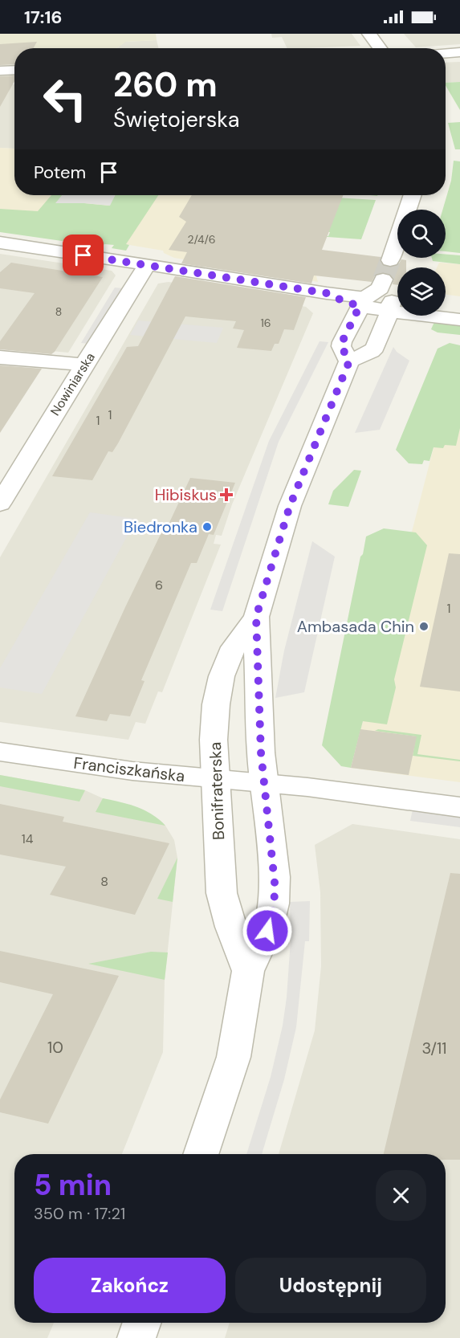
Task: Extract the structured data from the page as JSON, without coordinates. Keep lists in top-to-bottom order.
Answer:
{
  "streets": {
    "street": ["Nowiniarska", "Franciszkańska", "Bonifraterska"]
  },
  "crossings": [
    ["Franciszkańska", "Bonifraterska"]
  ],
  "places": {
    "health": ["Hibiskus"],
    "other": ["Biedronka", "Ambasada Chin"]
  },
  "house_numbers": [
    "2/4/6",
    "8",
    "16",
    "1",
    "1",
    "6",
    "1",
    "14",
    "8",
    "10",
    "3/11"
  ],
  "page": {
    "status": "17:16",
    "turn": ["260 m", "Świętojerska"],
    "then": "Potem",
    "heading": ["5 min", "350 m · 17:21"],
    "buttons": ["Zakończ", "Udostępnij"]
  }
}
